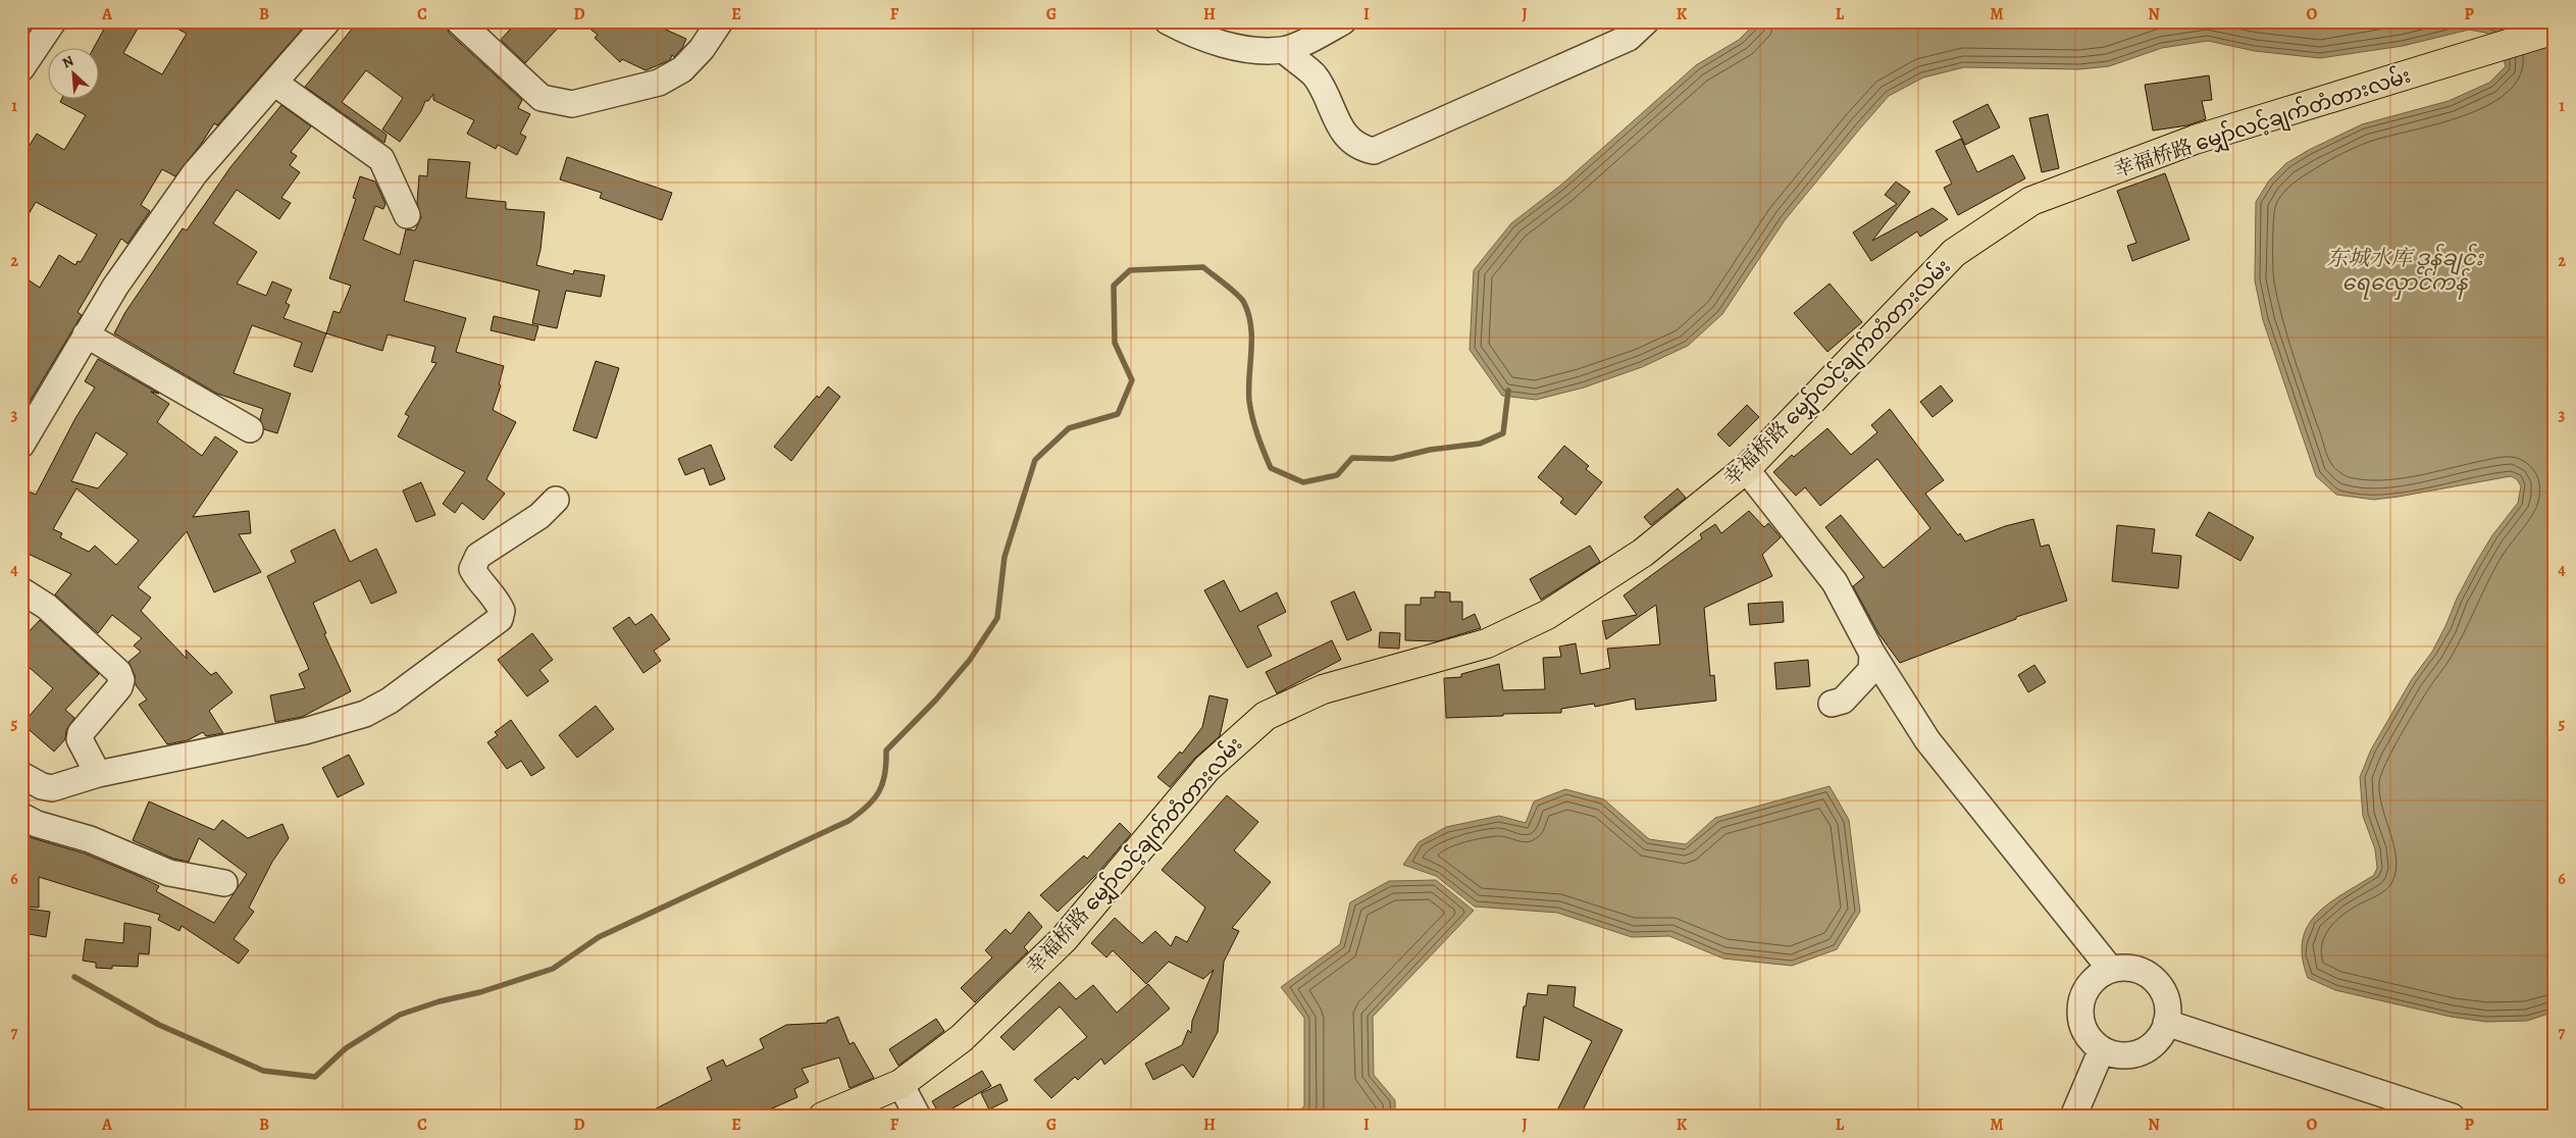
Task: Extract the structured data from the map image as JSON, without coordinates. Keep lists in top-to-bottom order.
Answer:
{
  "streets": {
    "main road": ["幸福桥路 မျှော်လင့်ချက်တံတားလမ်း"]
  },
  "water": ["东城水库 ဒွန်ချင်း ရေလှောင်ကန်"],
  "north": "top left",
  "grid": {
    "columns": [
      "A",
      "B",
      "C",
      "D",
      "E",
      "F",
      "G",
      "H",
      "I",
      "J",
      "K",
      "L",
      "M",
      "N",
      "O",
      "P"
    ],
    "rows": [
      "1",
      "2",
      "3",
      "4",
      "5",
      "6",
      "7"
    ]
  }
}
